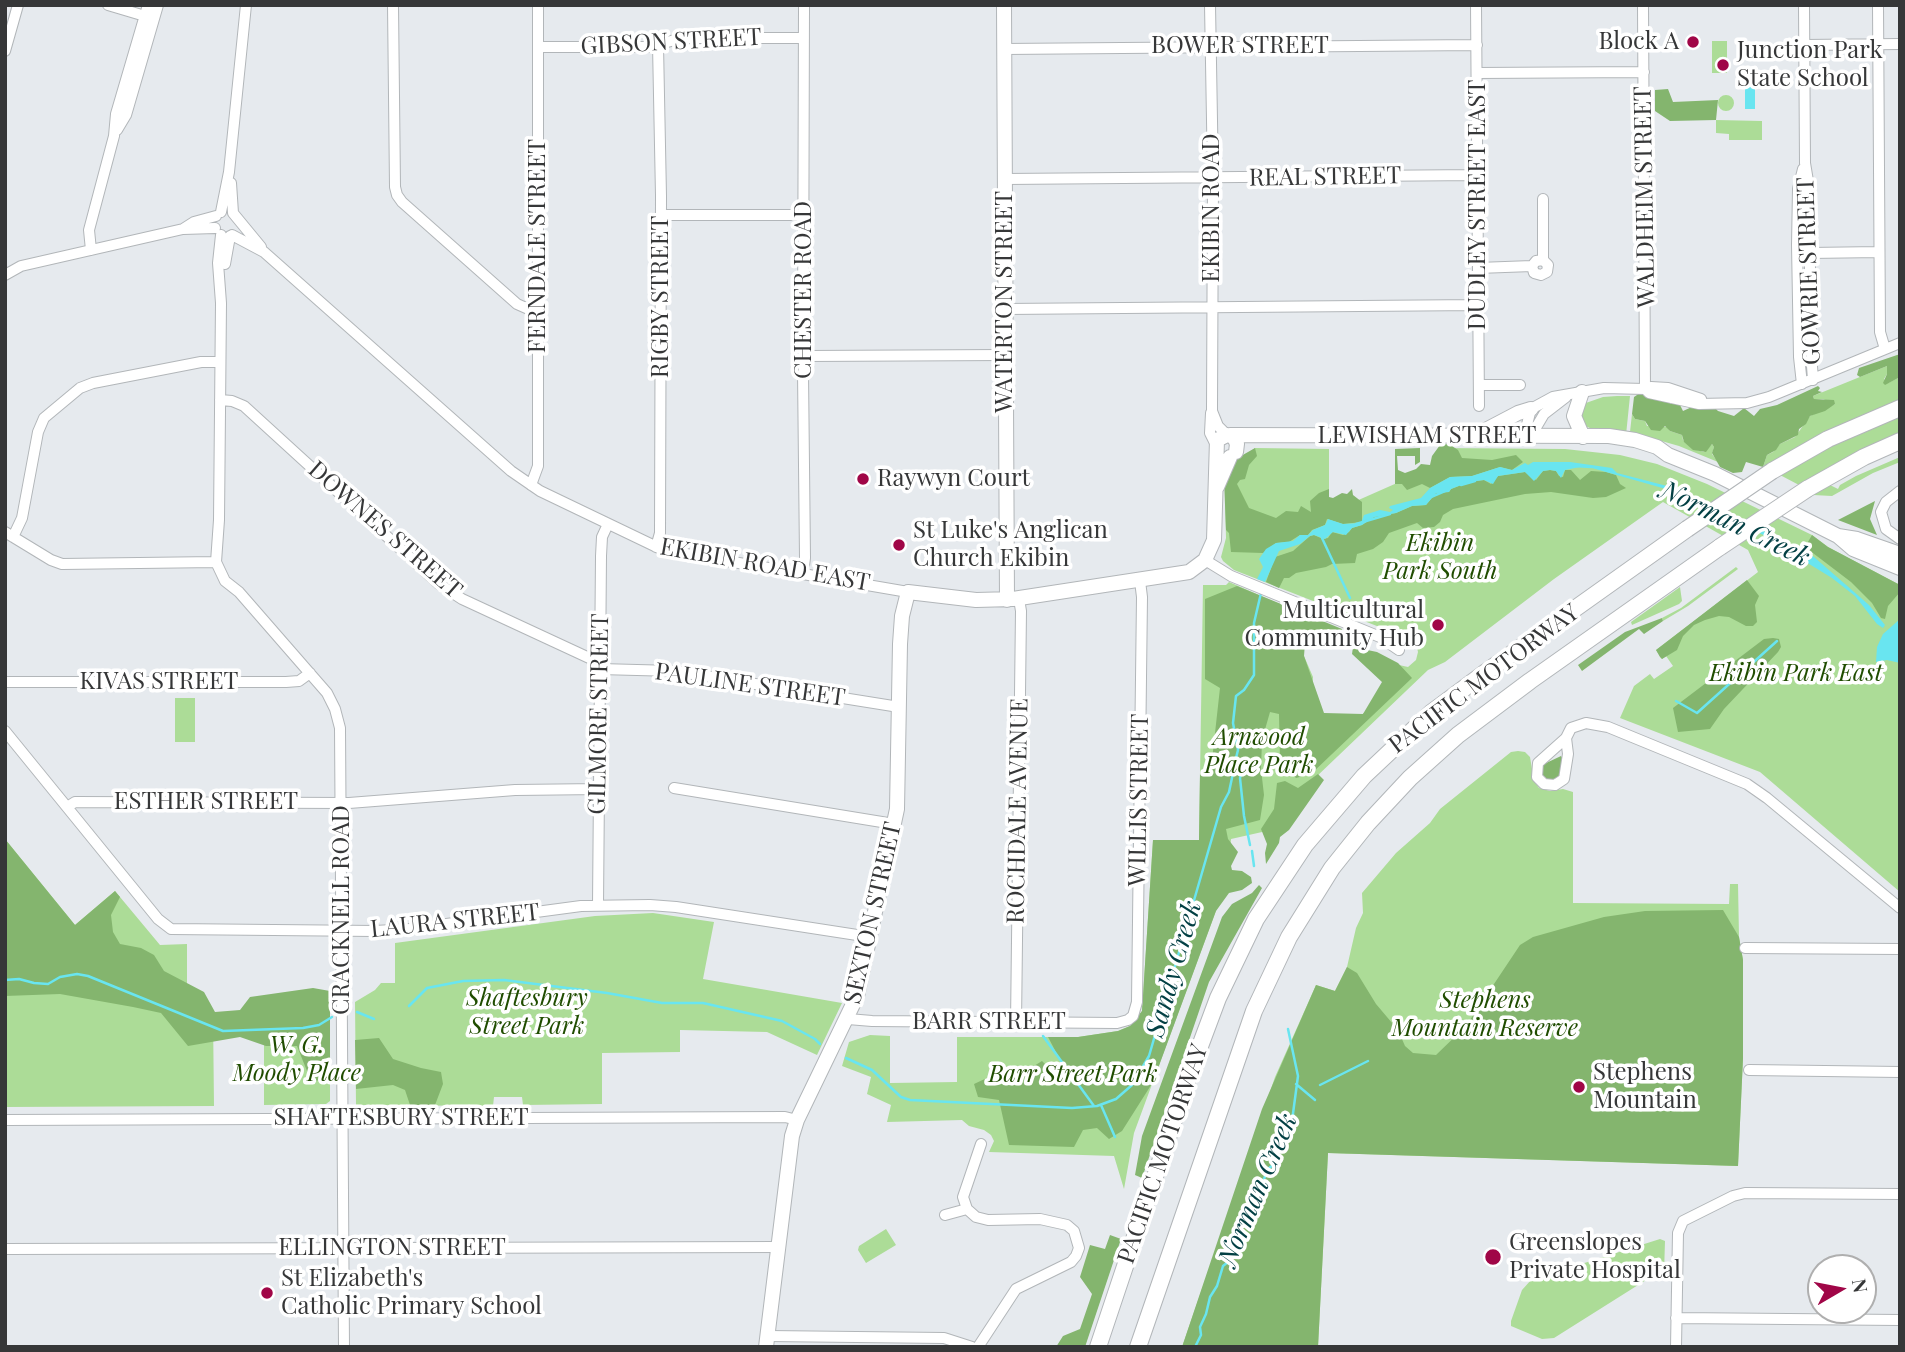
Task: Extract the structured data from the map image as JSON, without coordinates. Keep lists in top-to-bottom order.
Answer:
{
  "streets": {
    "highway": ["PACIFIC MOTORWAY"],
    "main road": [
      "WATERTON STREET",
      "LEWISHAM STREET",
      "EKIBIN ROAD EAST",
      "SEXTON STREET"
    ],
    "street": [
      "GIBSON STREET",
      "BOWER STREET",
      "REAL STREET",
      "WALDHEIM STREET",
      "DUDLEY STREET EAST",
      "EKIBIN ROAD",
      "FERNDALE STREET",
      "GOWRIE STREET",
      "CHESTER ROAD",
      "RIGBY STREET",
      "DOWNES STREET",
      "KIVAS STREET",
      "PAULINE STREET",
      "GILMORE STREET",
      "WILLIS STREET",
      "ESTHER STREET",
      "ROCHDALE AVENUE",
      "CRACKNELL ROAD",
      "LAURA STREET",
      "BARR STREET",
      "SHAFTESBURY STREET",
      "ELLINGTON STREET"
    ]
  },
  "crossings": [
    ["GIBSON STREET", "FERNDALE STREET"],
    ["GIBSON STREET", "CHESTER ROAD"],
    ["GIBSON STREET", "RIGBY STREET"],
    ["BOWER STREET", "DUDLEY STREET EAST"],
    ["BOWER STREET", "EKIBIN ROAD"],
    ["BOWER STREET", "WATERTON STREET"],
    ["REAL STREET", "DUDLEY STREET EAST"],
    ["REAL STREET", "EKIBIN ROAD"],
    ["REAL STREET", "WATERTON STREET"],
    ["EKIBIN ROAD", "LEWISHAM STREET"],
    ["FERNDALE STREET", "EKIBIN ROAD EAST"],
    ["CHESTER ROAD", "EKIBIN ROAD EAST"],
    ["RIGBY STREET", "EKIBIN ROAD EAST"],
    ["WATERTON STREET", "EKIBIN ROAD EAST"],
    ["WATERTON STREET", "ROCHDALE AVENUE"],
    ["DOWNES STREET", "PAULINE STREET"],
    ["DOWNES STREET", "GILMORE STREET"],
    ["DOWNES STREET", "CRACKNELL ROAD"],
    ["EKIBIN ROAD EAST", "GILMORE STREET"],
    ["EKIBIN ROAD EAST", "WILLIS STREET"],
    ["EKIBIN ROAD EAST", "ROCHDALE AVENUE"],
    ["EKIBIN ROAD EAST", "CRACKNELL ROAD"],
    ["EKIBIN ROAD EAST", "SEXTON STREET"],
    ["KIVAS STREET", "CRACKNELL ROAD"],
    ["PAULINE STREET", "GILMORE STREET"],
    ["PAULINE STREET", "SEXTON STREET"],
    ["GILMORE STREET", "ESTHER STREET"],
    ["GILMORE STREET", "LAURA STREET"],
    ["WILLIS STREET", "BARR STREET"],
    ["ESTHER STREET", "CRACKNELL ROAD"],
    ["ESTHER STREET", "LAURA STREET"],
    ["ROCHDALE AVENUE", "BARR STREET"],
    ["CRACKNELL ROAD", "LAURA STREET"],
    ["CRACKNELL ROAD", "SHAFTESBURY STREET"],
    ["CRACKNELL ROAD", "ELLINGTON STREET"],
    ["SEXTON STREET", "LAURA STREET"],
    ["SEXTON STREET", "BARR STREET"],
    ["SEXTON STREET", "SHAFTESBURY STREET"],
    ["SEXTON STREET", "ELLINGTON STREET"]
  ],
  "water": ["Norman Creek", "Sandy Creek"],
  "parks": [
    "Ekibin Park South",
    "Ekibin Park East",
    "Arnwood Place Park",
    "Shaftesbury Street Park",
    "Stephens Mountain Reserve",
    "W. G. Moody Place",
    "Barr Street Park"
  ],
  "places": [
    "Block A",
    "Junction Park State School",
    "Raywyn Court",
    "St Luke's Anglican Church Ekibin",
    "Multicultural Community Hub",
    "Stephens Mountain",
    "Greenslopes Private Hospital",
    "St Elizabeth's Catholic Primary School"
  ],
  "north": "right"
}
